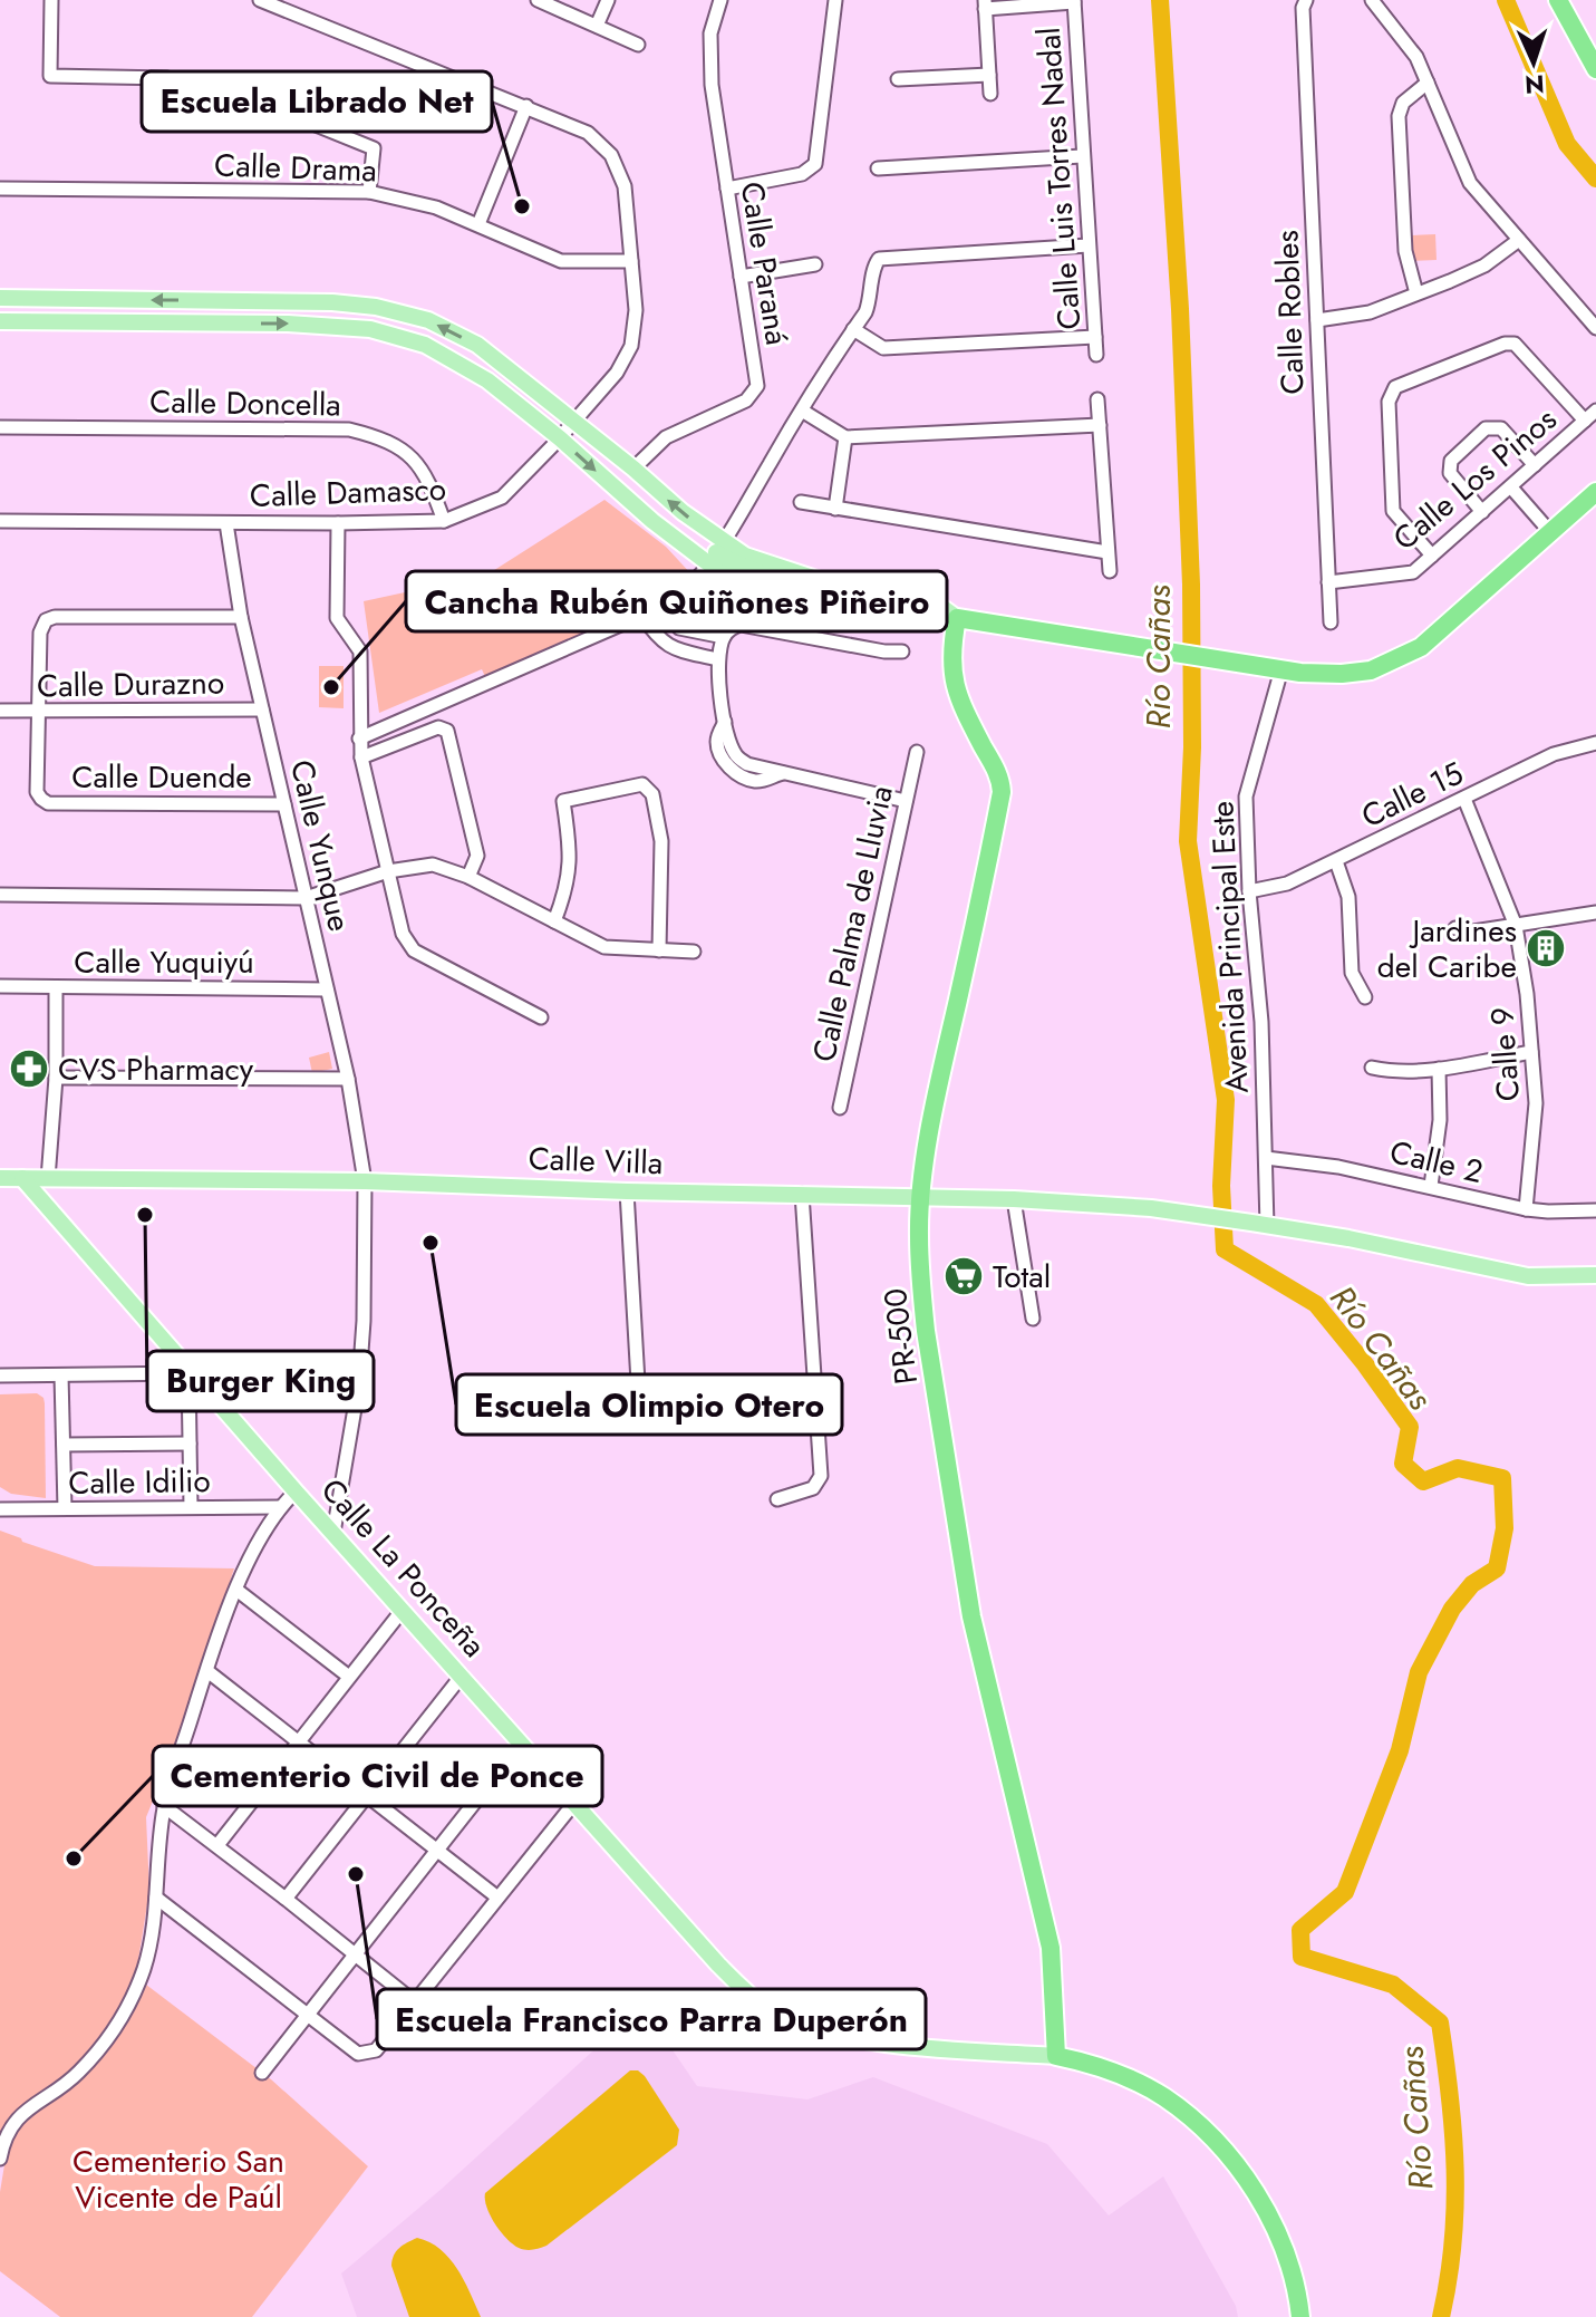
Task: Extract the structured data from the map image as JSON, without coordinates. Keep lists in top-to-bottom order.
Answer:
{
  "streets": {
    "highway": ["PR-500"],
    "main road": ["Calle Villa", "Calle La Ponceña"],
    "street": [
      "Calle Drama",
      "Calle Luis Torres Nadal",
      "Calle Paraná",
      "Calle Robles",
      "Calle Doncella",
      "Calle Los Pinos",
      "Calle Damasco",
      "Calle Durazno",
      "Calle Duende",
      "Calle 15",
      "Calle Yunque",
      "Calle Palma de Lluvia",
      "Avenida Principal Este",
      "Calle Yuquiyú",
      "Calle 9",
      "Calle 2",
      "Calle Idilio"
    ]
  },
  "crossings": [
    ["Calle Drama", "Calle Damasco"],
    ["Calle Robles", "Calle Los Pinos"],
    ["Calle Doncella", "Calle Damasco"],
    ["Calle Damasco", "Calle Yunque"],
    ["Calle Durazno", "Calle Duende"],
    ["Calle Durazno", "Calle Yunque"],
    ["Calle Duende", "Calle Yunque"],
    ["Calle 15", "Avenida Principal Este"],
    ["Calle 15", "Calle 9"],
    ["Calle Yunque", "Calle Yuquiyú"],
    ["Calle Yunque", "Calle Villa"],
    ["Calle Yunque", "Calle La Ponceña"],
    ["Avenida Principal Este", "Calle Villa"],
    ["Avenida Principal Este", "Calle 2"],
    ["Calle 9", "Calle 2"],
    ["Calle Villa", "PR-500"],
    ["Calle Villa", "Calle La Ponceña"],
    ["PR-500", "Calle La Ponceña"]
  ],
  "water": ["Río Cañas"],
  "parks": ["Cementerio San Vicente de Paúl"],
  "places": {
    "other": [
      "Escuela Librado Net",
      "Cancha Rubén Quiñones Piñeiro",
      "Burger King",
      "Escuela Olimpio Otero",
      "Cementerio Civil de Ponce",
      "Escuela Francisco Parra Duperón"
    ],
    "building": ["Jardines del Caribe"],
    "pharmacy": ["CVS Pharmacy"],
    "supermarket": ["Total"]
  },
  "north": "bottom"
}
